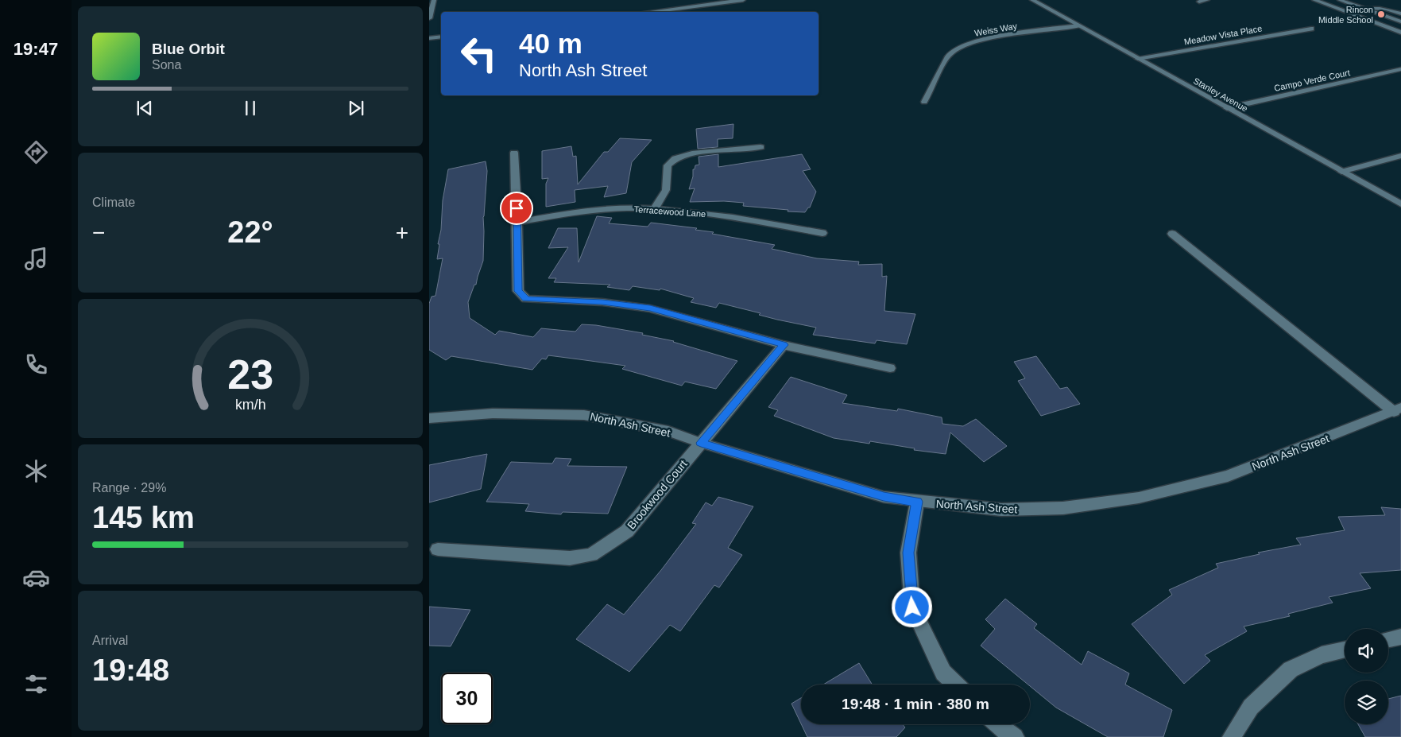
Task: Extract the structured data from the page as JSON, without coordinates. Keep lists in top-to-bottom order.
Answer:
{
  "streets": {
    "street": [
      "Weiss Way",
      "Meadow Vista Place",
      "Campo Verde Court",
      "Stanley Avenue",
      "Terracewood Lane",
      "North Ash Street",
      "Brookwood Court"
    ]
  },
  "crossings": [
    ["Weiss Way", "Stanley Avenue"],
    ["Meadow Vista Place", "Stanley Avenue"],
    ["Campo Verde Court", "Stanley Avenue"],
    ["North Ash Street", "Brookwood Court"]
  ],
  "places": ["Rincon Middle School"],
  "page": {
    "tabs": "19:47",
    "turn": ["40 m", "North Ash Street"],
    "song": ["Blue Orbit", "Sona"],
    "tile": [
      "Climate",
      ["Range · 29%", "145 km"],
      ["Arrival", "19:48"]
    ],
    "heat": ["−", "22°", "+"],
    "limit": "30",
    "trip": "19:48 · 1 min · 380 m",
    "gauge": ["23", "km/h"]
  }
}
